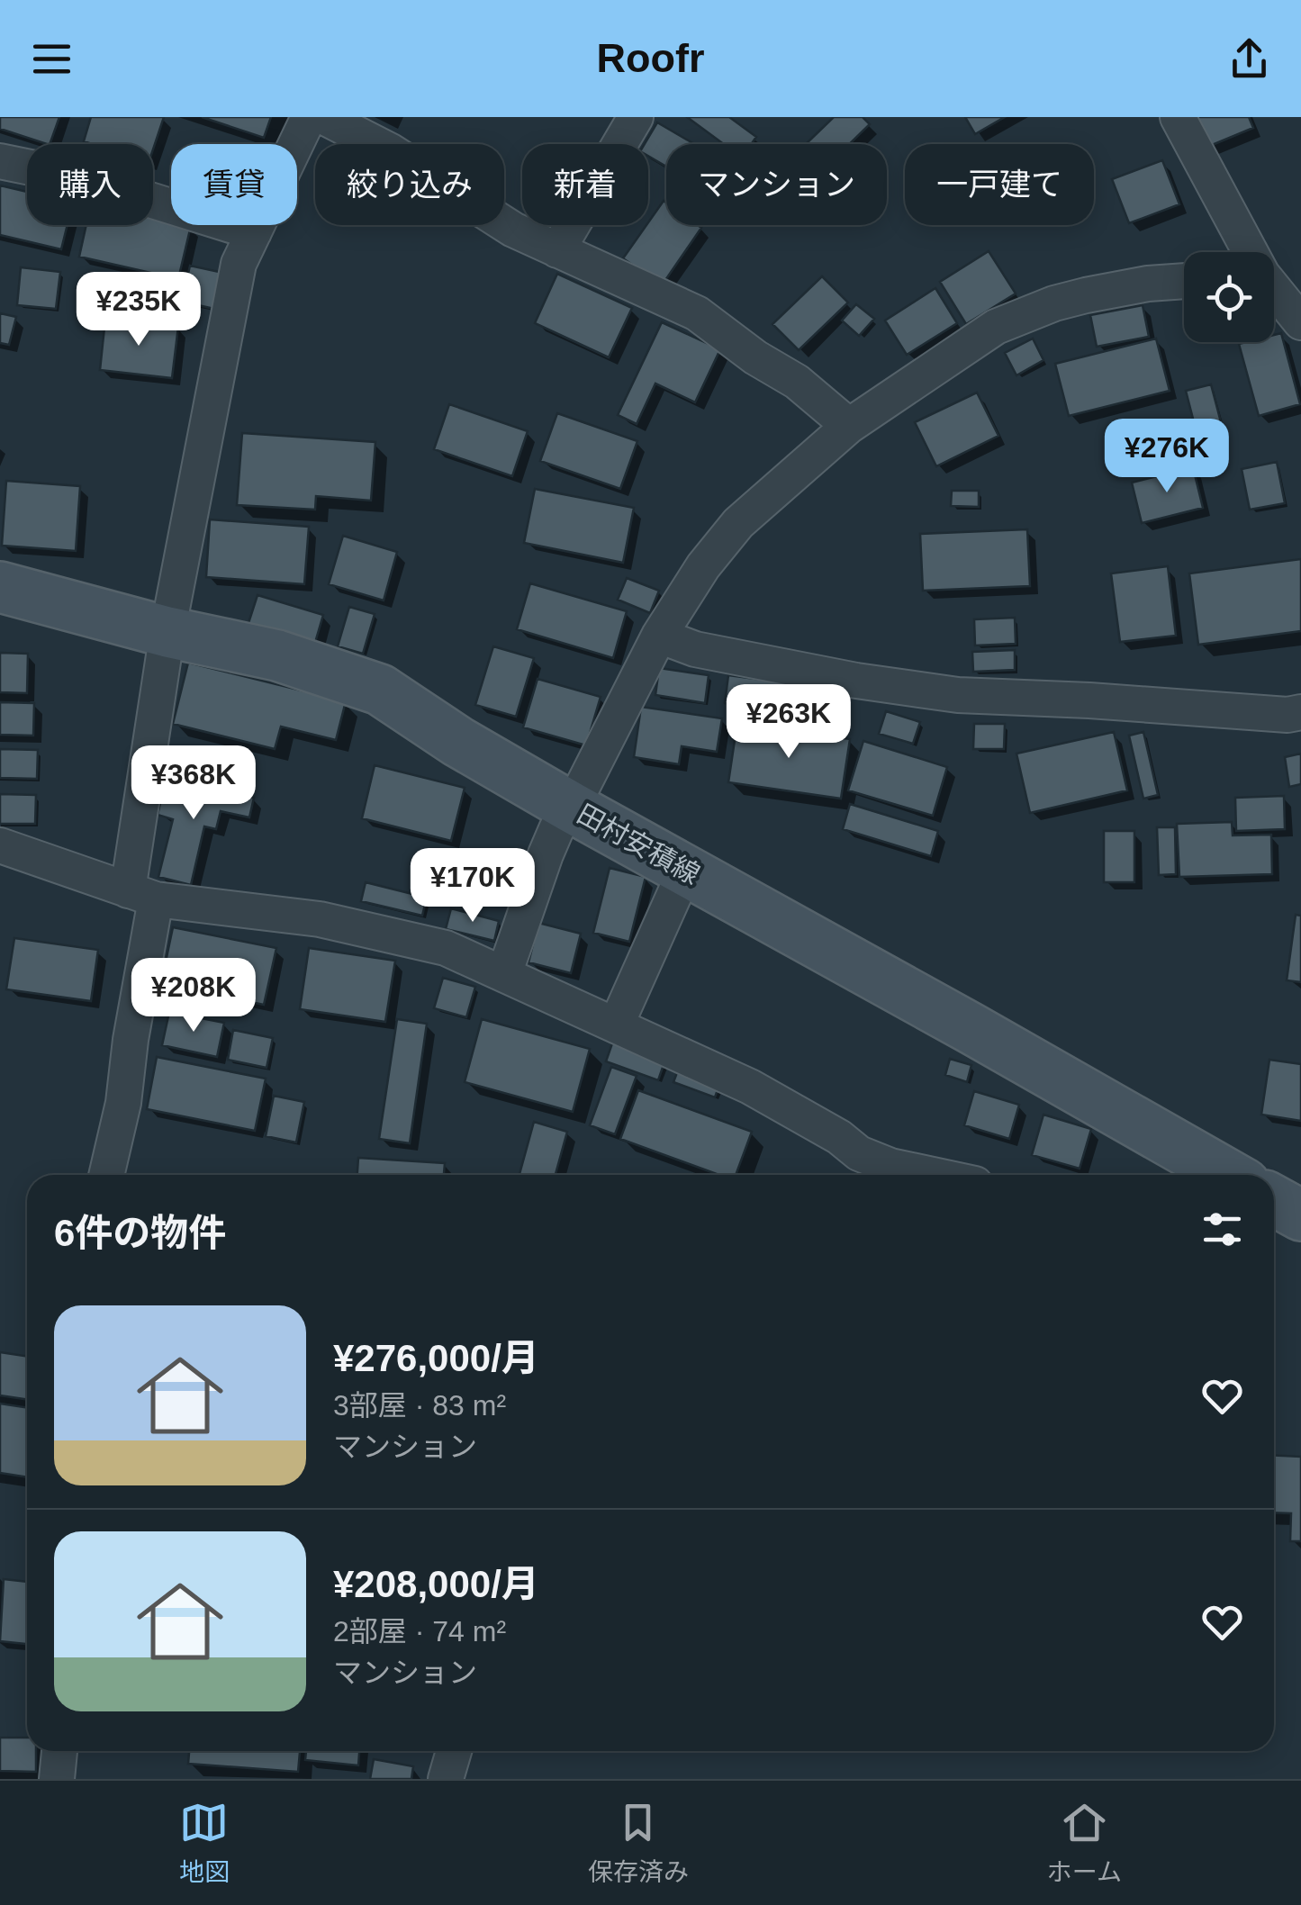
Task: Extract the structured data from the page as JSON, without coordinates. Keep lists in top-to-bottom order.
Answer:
{
  "streets": {
    "main road": ["田村安積線"]
  },
  "page": {
    "header": "Roofr",
    "chip": [
      "購入",
      "賃貸",
      "絞り込み",
      "新着",
      "マンション",
      "一戸建て"
    ],
    "price": [
      "¥235K",
      "¥276K",
      "¥263K",
      "¥368K",
      "¥170K",
      "¥208K"
    ],
    "heading": "6件の物件",
    "list": [
      {
        "name": "¥276,000/月",
        "note": "3部屋 · 83 m² · マンション"
      },
      {
        "name": "¥208,000/月",
        "note": "2部屋 · 74 m² · マンション"
      }
    ],
    "tabs": ["地図", "保存済み", "ホーム"]
  }
}
